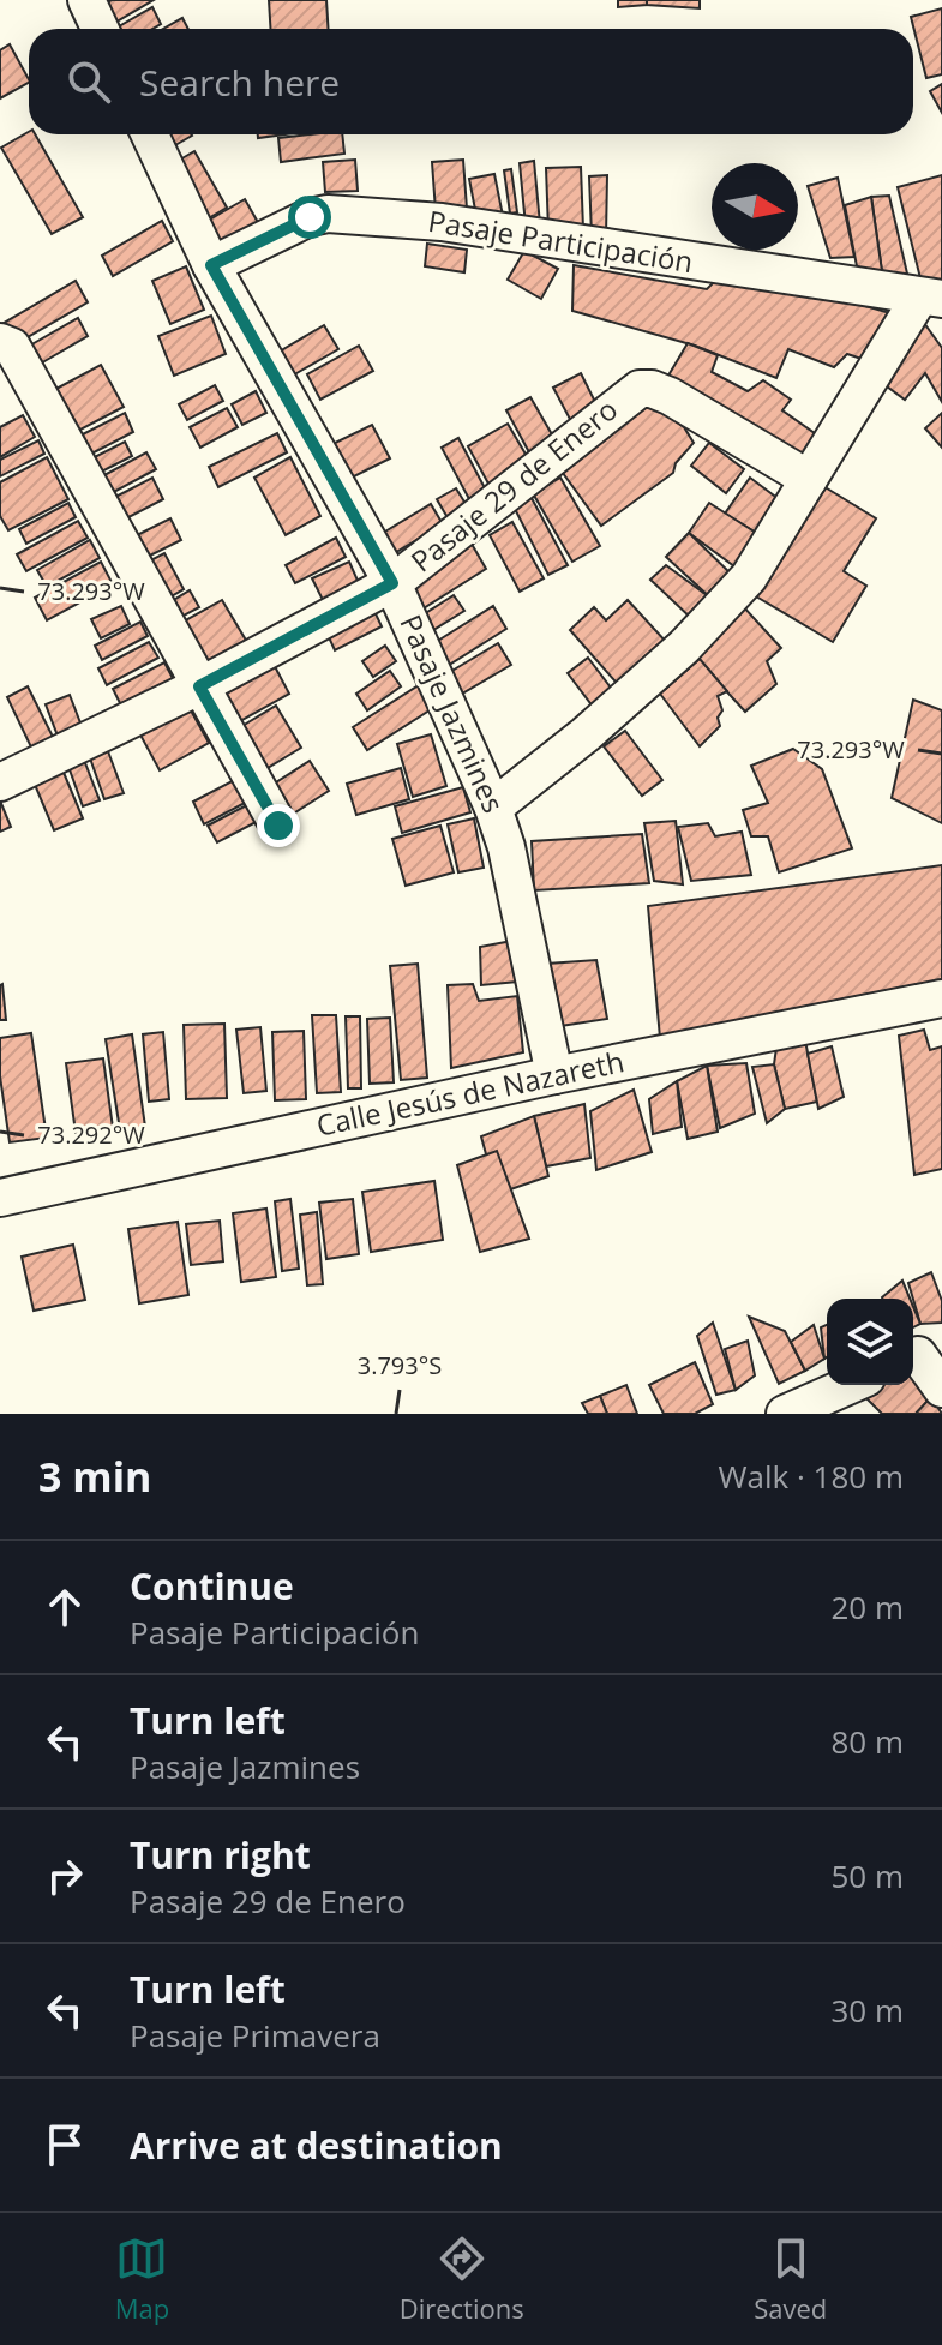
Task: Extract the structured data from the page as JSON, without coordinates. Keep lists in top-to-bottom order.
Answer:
{
  "streets": {
    "street": [
      "Pasaje Participación",
      "Pasaje 29 de Enero",
      "Pasaje Jazmines",
      "Calle Jesús de Nazareth"
    ]
  },
  "crossings": [
    ["Pasaje Participación", "Pasaje 29 de Enero"],
    ["Pasaje Participación", "Pasaje Jazmines"],
    ["Pasaje 29 de Enero", "Pasaje Jazmines"],
    ["Pasaje Jazmines", "Calle Jesús de Nazareth"]
  ],
  "north": "right",
  "page": {
    "search": "Search here",
    "heading": ["3 min", "Walk · 180 m"],
    "list": [
      ["Continue", "Pasaje Participación", "20 m"],
      ["Turn left", "Pasaje Jazmines", "80 m"],
      ["Turn right", "Pasaje 29 de Enero", "50 m"],
      ["Turn left", "Pasaje Primavera", "30 m"],
      "Arrive at destination"
    ],
    "nav": ["Map", "Directions", "Saved"]
  },
  "coordinates": ["73.293°W", "73.292°W", "3.793°S"]
}
